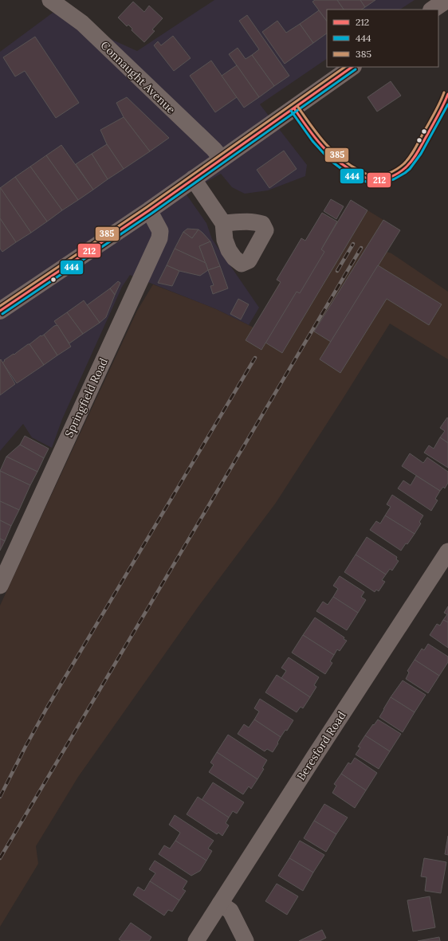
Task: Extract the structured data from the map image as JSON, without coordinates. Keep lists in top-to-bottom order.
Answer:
{
  "streets": {
    "street": ["Connaught Avenue", "Springfield Road", "Beresford Road"]
  },
  "lines": ["transit line 212", "transit line 385", "transit line 444"],
  "legend": ["212", "444", "385"]
}
